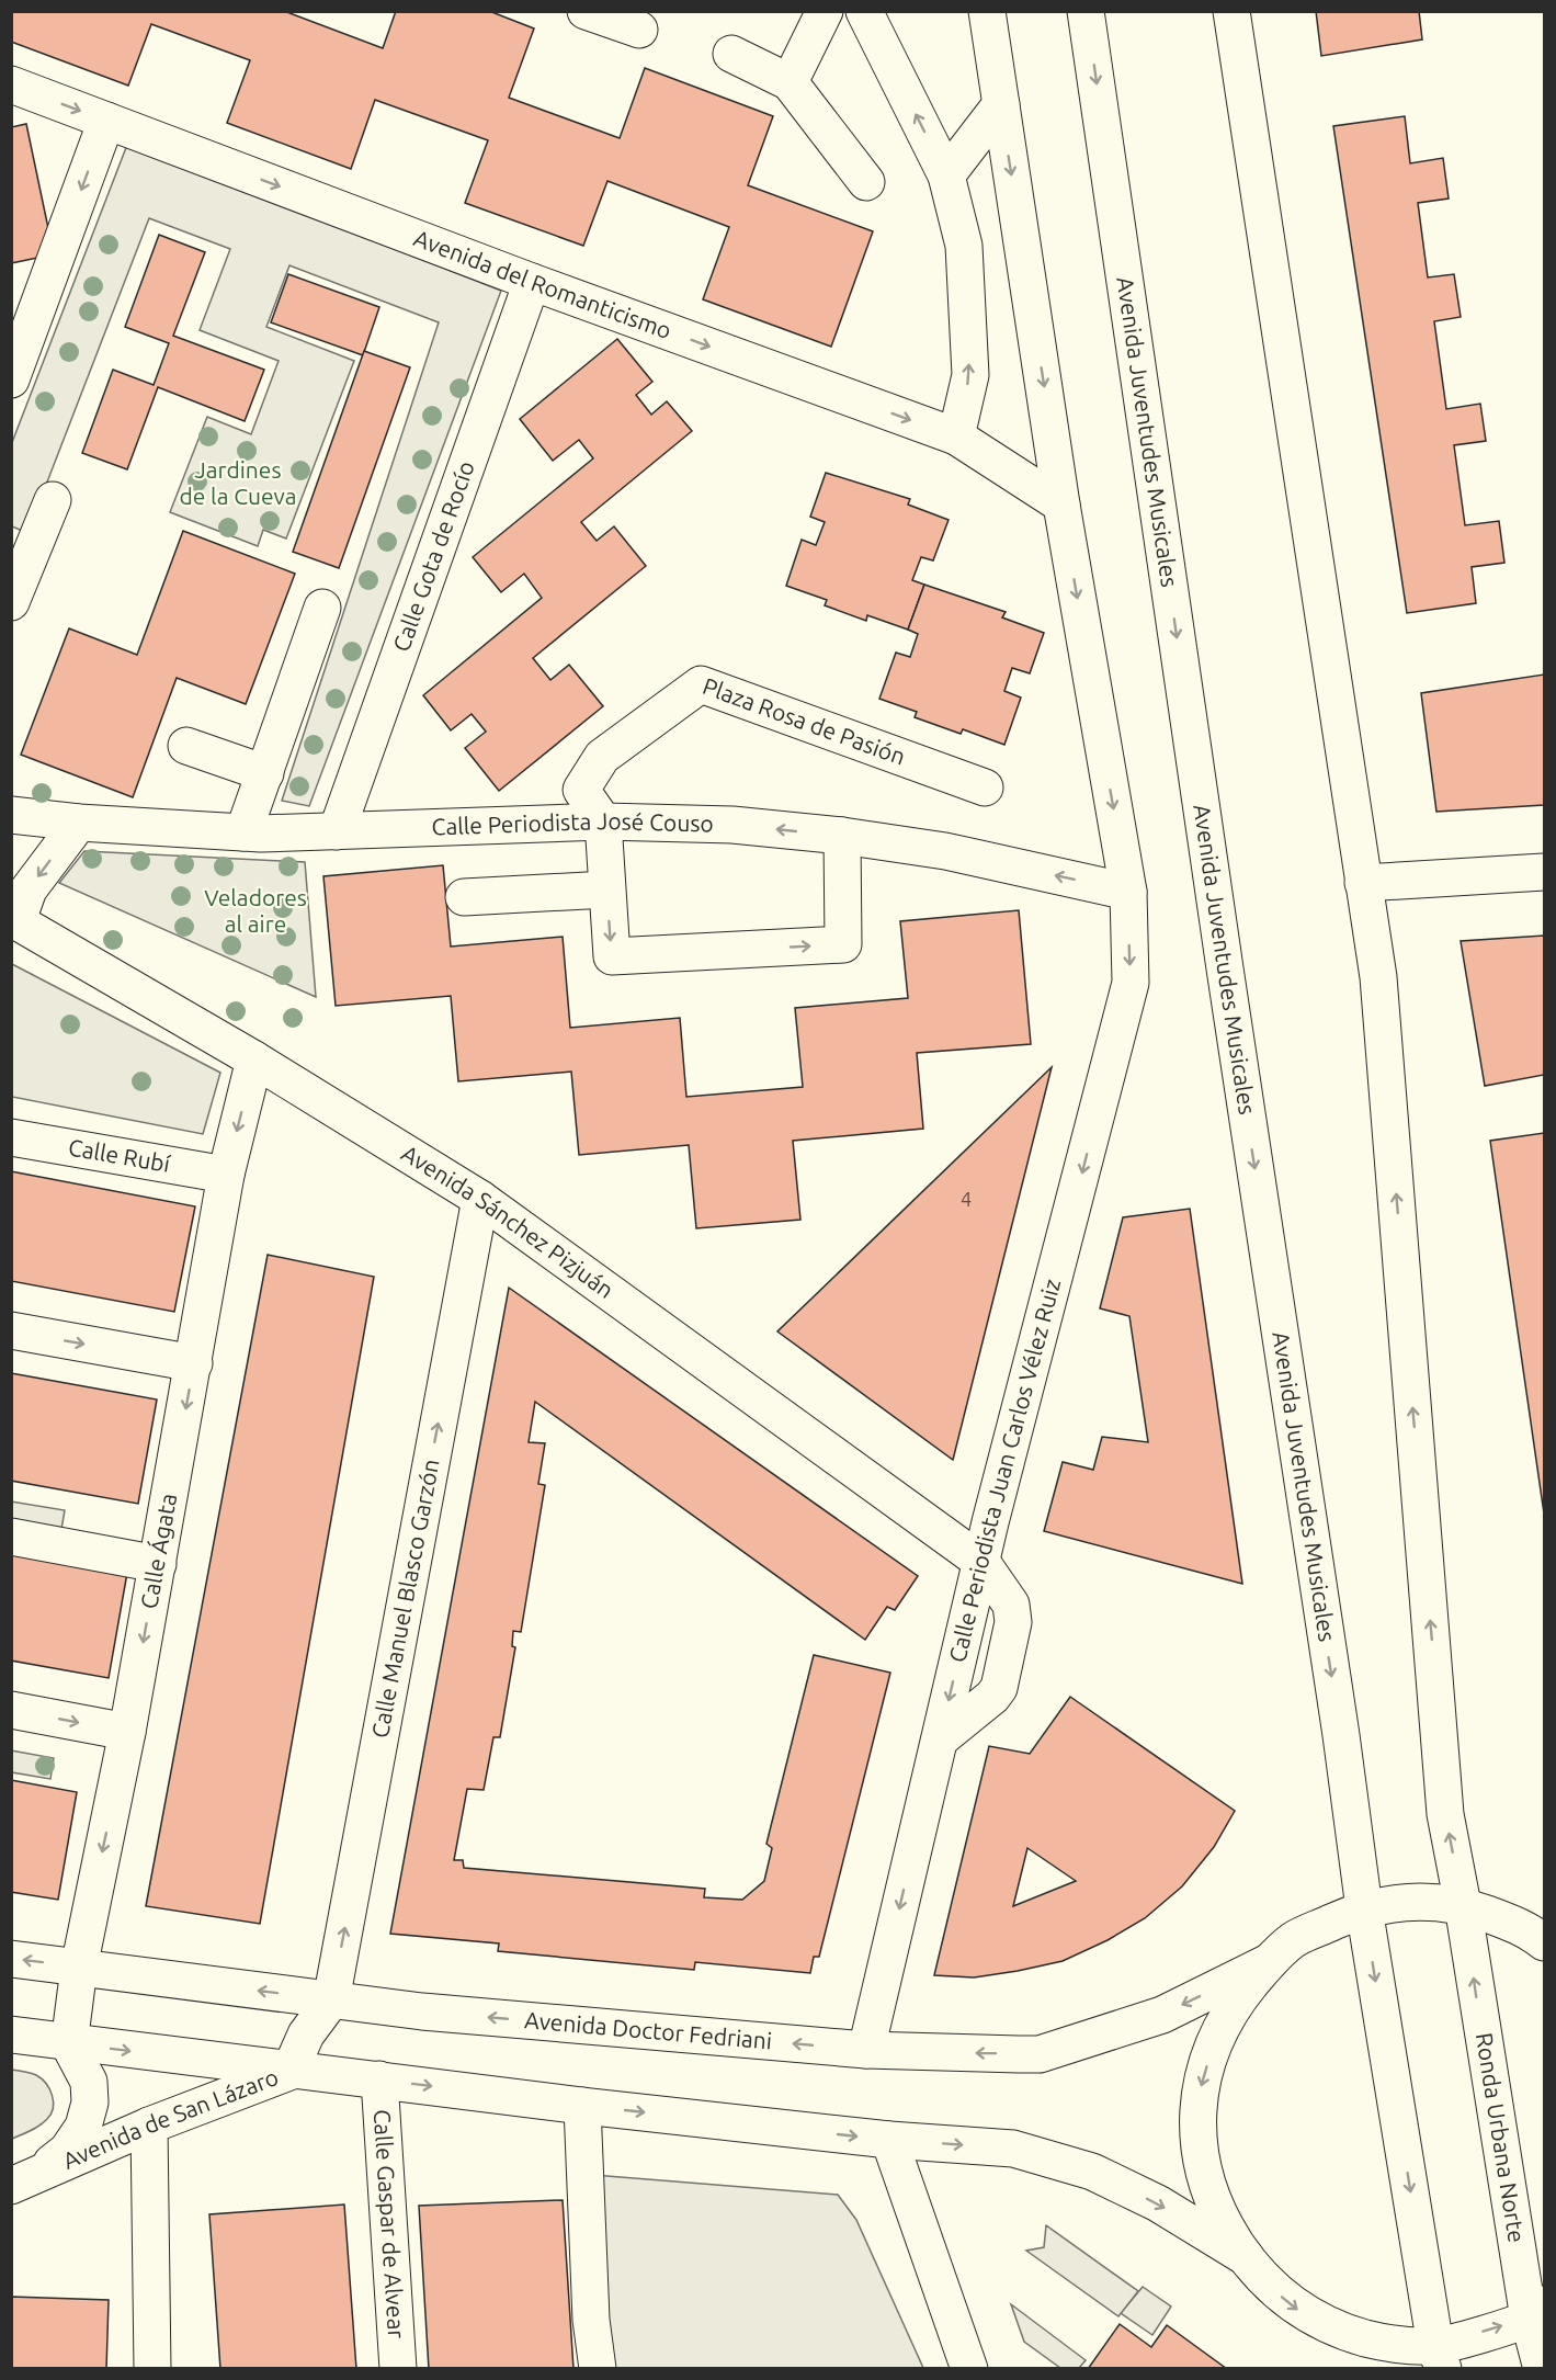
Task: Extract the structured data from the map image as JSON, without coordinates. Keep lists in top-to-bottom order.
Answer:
{
  "streets": {
    "street": [
      "Avenida del Romanticismo",
      "Avenida Juventudes Musicales",
      "Calle Gota de Rocío",
      "Plaza Rosa de Pasión",
      "Calle Periodista José Couso",
      "Calle Rubí",
      "Avenida Sánchez Pizjuán",
      "Calle Periodista Juan Carlos Vélez Ruiz",
      "Calle Ágata",
      "Calle Manuel Blasco Garzón",
      "Avenida Doctor Fedriani",
      "Avenida de San Lázaro",
      "Ronda Urbana Norte",
      "Calle Gaspar de Alvear"
    ]
  },
  "crossings": [
    ["Avenida del Romanticismo", "Calle Gota de Rocío"],
    ["Calle Gota de Rocío", "Calle Periodista José Couso"],
    ["Plaza Rosa de Pasión", "Calle Periodista José Couso"],
    ["Calle Periodista José Couso", "Calle Periodista Juan Carlos Vélez Ruiz"],
    ["Calle Rubí", "Calle Ágata"],
    ["Avenida Sánchez Pizjuán", "Calle Periodista Juan Carlos Vélez Ruiz"],
    ["Avenida Sánchez Pizjuán", "Calle Ágata"],
    ["Avenida Sánchez Pizjuán", "Calle Manuel Blasco Garzón"],
    ["Calle Periodista Juan Carlos Vélez Ruiz", "Avenida Doctor Fedriani"],
    ["Calle Ágata", "Avenida Doctor Fedriani"],
    ["Calle Manuel Blasco Garzón", "Avenida Doctor Fedriani"],
    ["Calle Manuel Blasco Garzón", "Avenida de San Lázaro"],
    ["Avenida Doctor Fedriani", "Avenida de San Lázaro"]
  ],
  "one_way": [
    "Avenida del Romanticismo",
    "Calle Periodista José Couso",
    "Calle Ágata",
    "Calle Manuel Blasco Garzón"
  ],
  "parks": ["Jardines de la Cueva", "Veladores al aire"],
  "house_numbers": ["4"]
}
